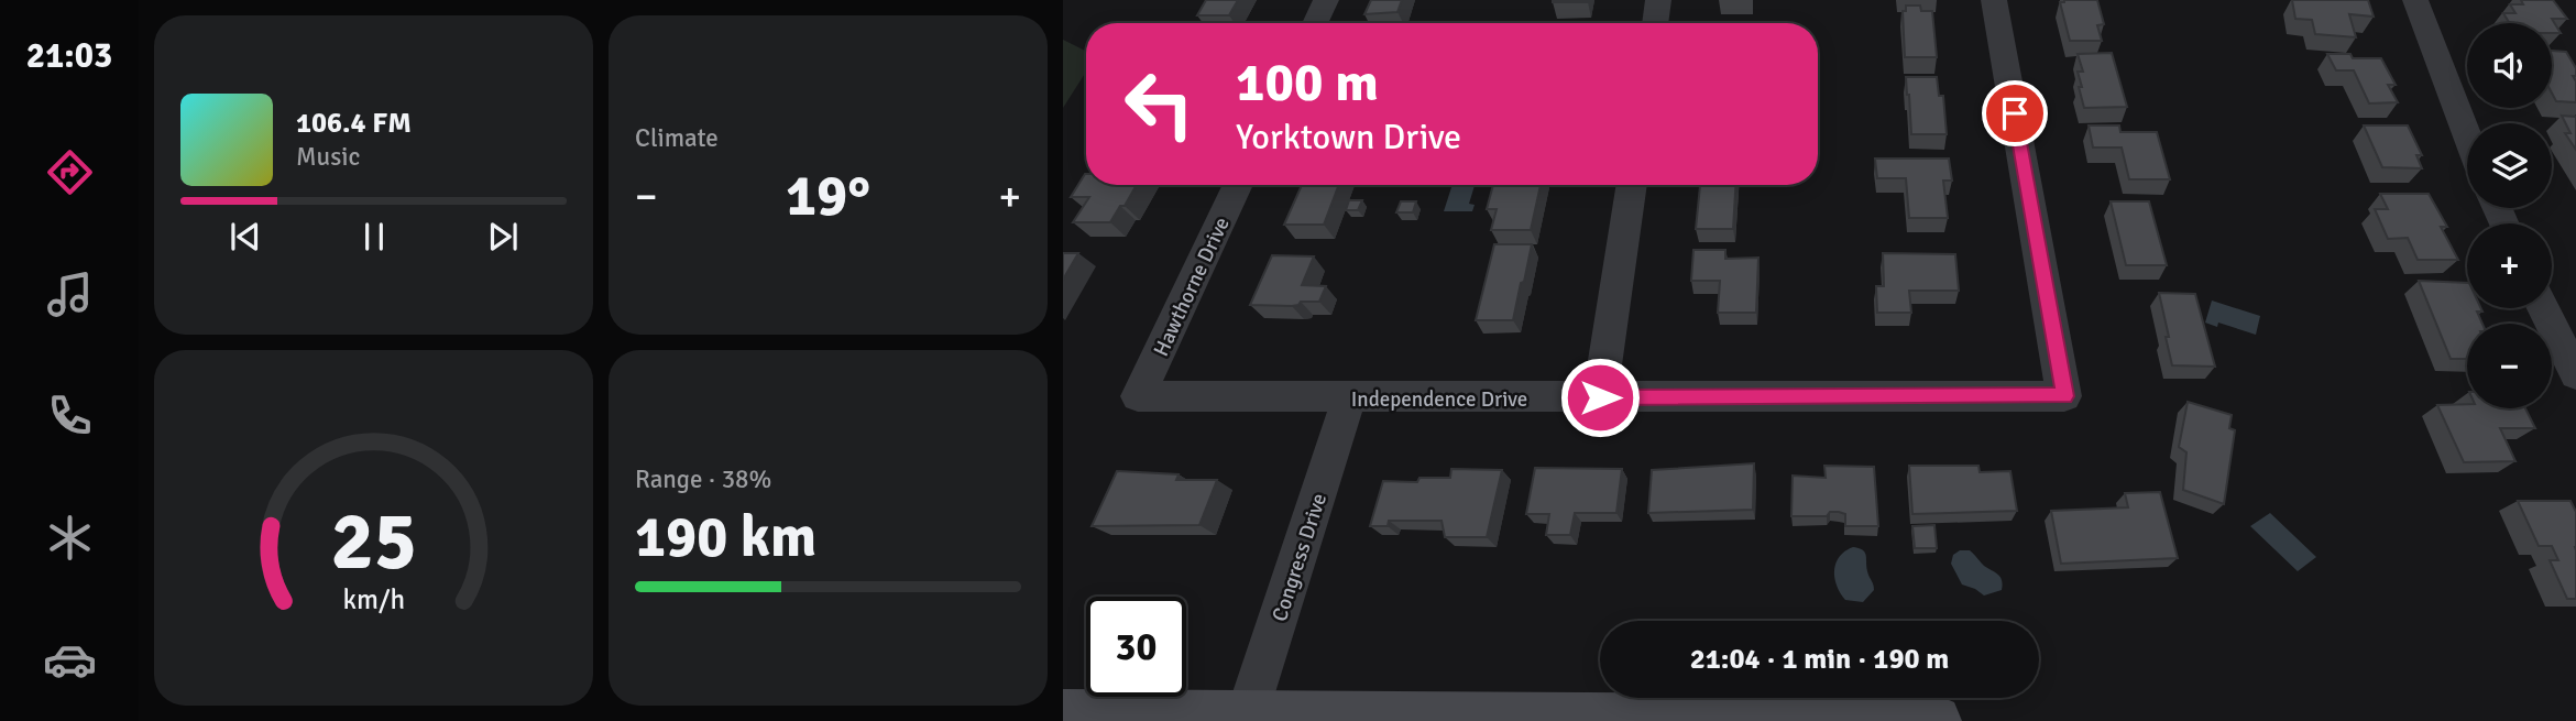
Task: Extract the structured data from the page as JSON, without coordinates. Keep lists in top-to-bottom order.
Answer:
{
  "streets": {
    "street": ["Hawthorne Drive", "Independence Drive", "Congress Drive"]
  },
  "crossings": [
    ["Hawthorne Drive", "Independence Drive"],
    ["Independence Drive", "Congress Drive"]
  ],
  "page": {
    "tabs": "21:03",
    "tile": [
      "Climate",
      ["Range · 38%", "190 km"]
    ],
    "map_buttons": ["+", "−"],
    "turn": ["100 m", "Yorktown Drive"],
    "song": ["106.4 FM", "Music"],
    "heat": ["−", "19°", "+"],
    "limit": "30",
    "trip": "21:04 · 1 min · 190 m",
    "gauge": ["25", "km/h"]
  }
}
